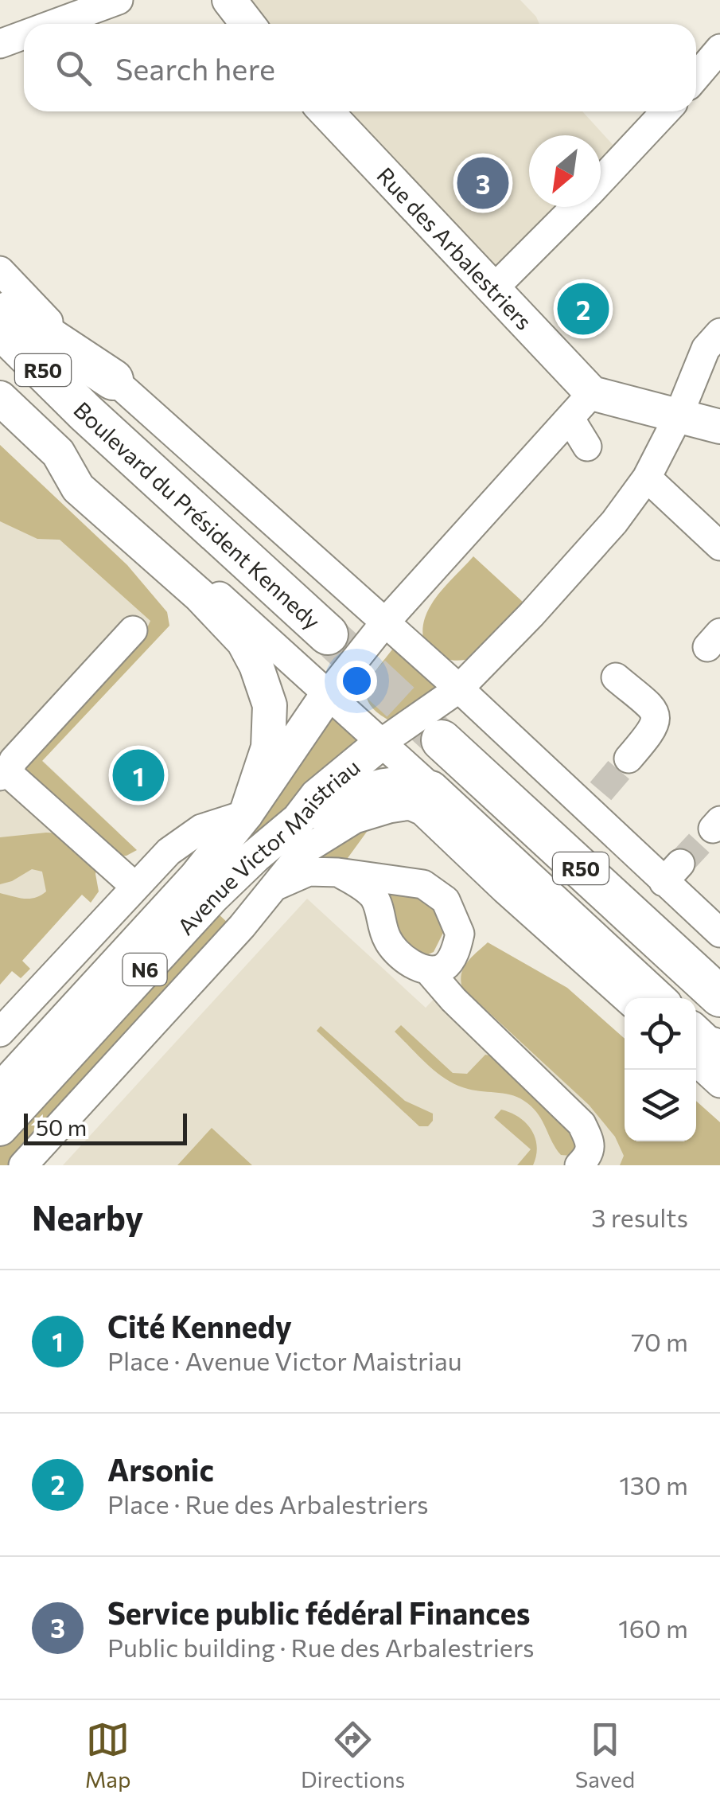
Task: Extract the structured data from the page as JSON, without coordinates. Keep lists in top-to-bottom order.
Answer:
{
  "streets": {
    "highway": ["R50", "Boulevard du Président Kennedy"],
    "main road": ["Rue des Arbalestriers", "Avenue Victor Maistriau", "N6"]
  },
  "crossings": [
    ["Boulevard du Président Kennedy", "Avenue Victor Maistriau"]
  ],
  "scale_bar": "50 m",
  "north": "bottom left",
  "page": {
    "search": "Search here",
    "pins": ["3", "2", "1"],
    "scale": "50 m",
    "heading": ["Nearby", "3 results"],
    "list": [
      {
        "mark": "1",
        "name": "Cité Kennedy",
        "note": "Place · Avenue Victor Maistriau",
        "value": "70 m"
      },
      {
        "mark": "2",
        "name": "Arsonic",
        "note": "Place · Rue des Arbalestriers",
        "value": "130 m"
      },
      {
        "mark": "3",
        "name": "Service public fédéral Finances",
        "note": "Public building · Rue des Arbalestriers",
        "value": "160 m"
      }
    ],
    "nav": ["Map", "Directions", "Saved"]
  }
}
